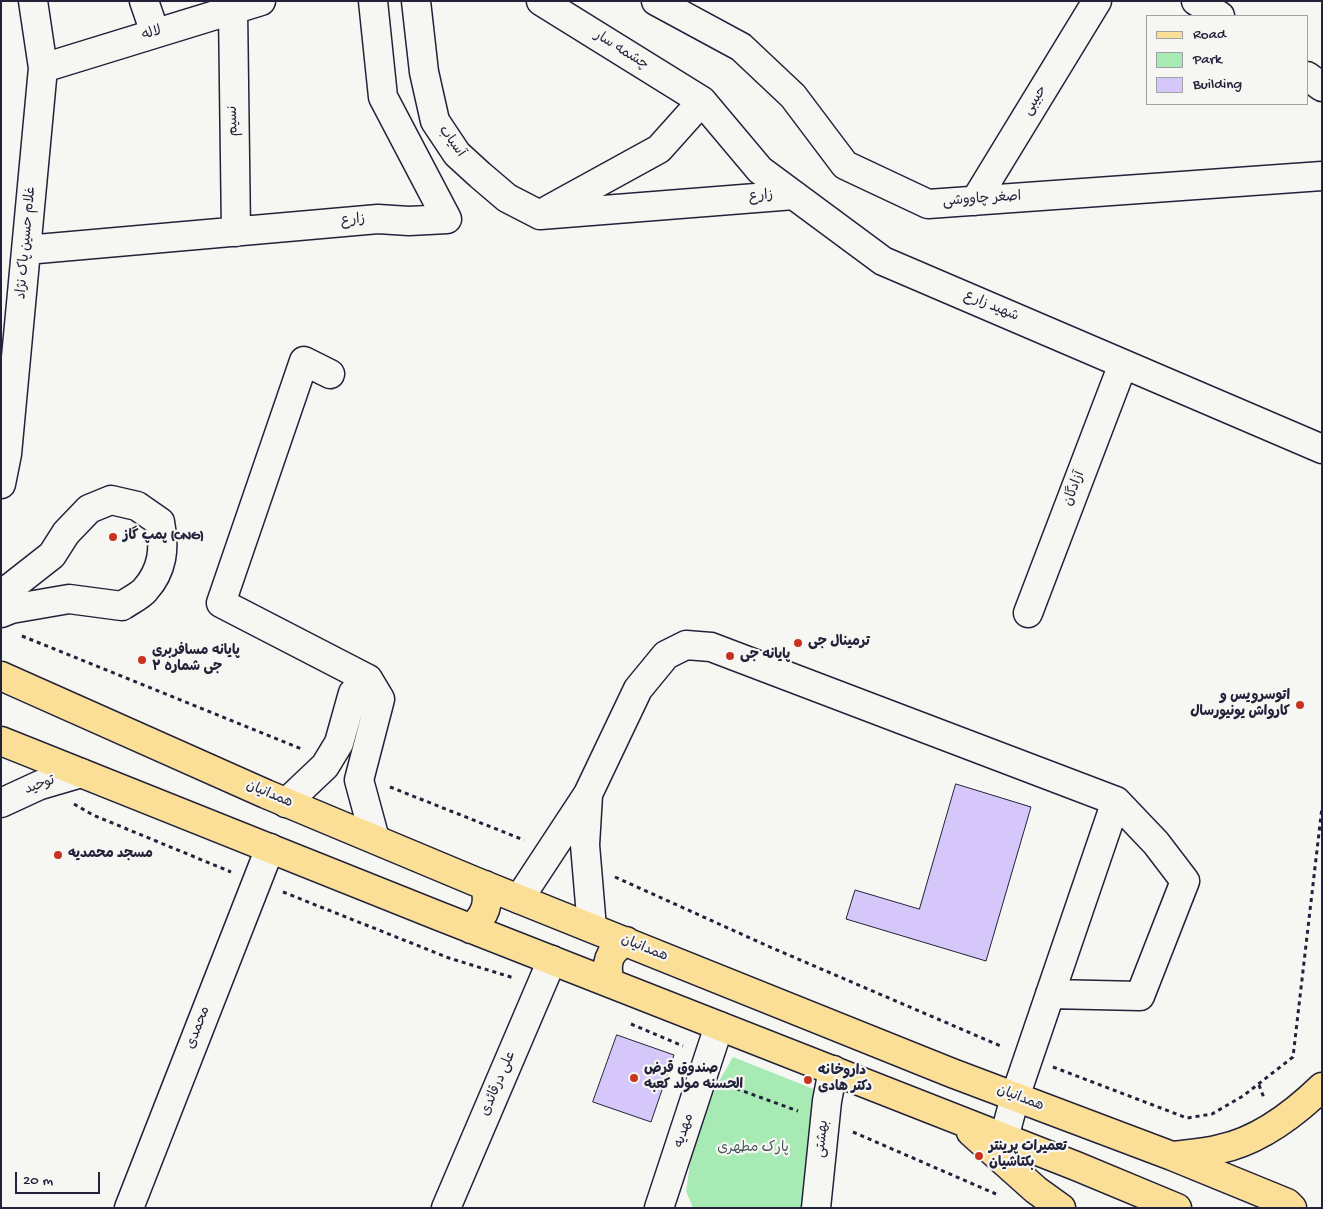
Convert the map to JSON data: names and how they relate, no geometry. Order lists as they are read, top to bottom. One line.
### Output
{"streets":{"main road":["همدانیان"],"street":["لاله","چشمه سار","حبیبی","نسیم","آسیاب","زارع","اصغر چاووشی","غلام حسین پاک نژاد","شهید زارع","آزادگان","توحید","محمدی","علی درقائدی","مهدیه","بهشتی"]},"crossings":[["لاله","نسیم"],["لاله","غلام حسین پاک نژاد"],["چشمه سار","شهید زارع"],["حبیبی","اصغر چاووشی"],["نسیم","زارع"],["آسیاب","زارع"],["زارع","غلام حسین پاک نژاد"],["زارع","شهید زارع"],["شهید زارع","آزادگان"]],"parks":["پارک مطهری"],"places":["پمپ گاز (CNG)","ترمینال جی","پایانه جی","پایانه مسافربری جی شماره ۲","اتوسرویس و کارواش یونیورسال","مسجد محمدیه","صندوق قرض الحسنه مولد کعبه","داروخانه دکتر هادی","تعمیرات پرینتر بکتاشیان"],"legend":["Road","Park","Building"],"scale_bar":"20 m"}
